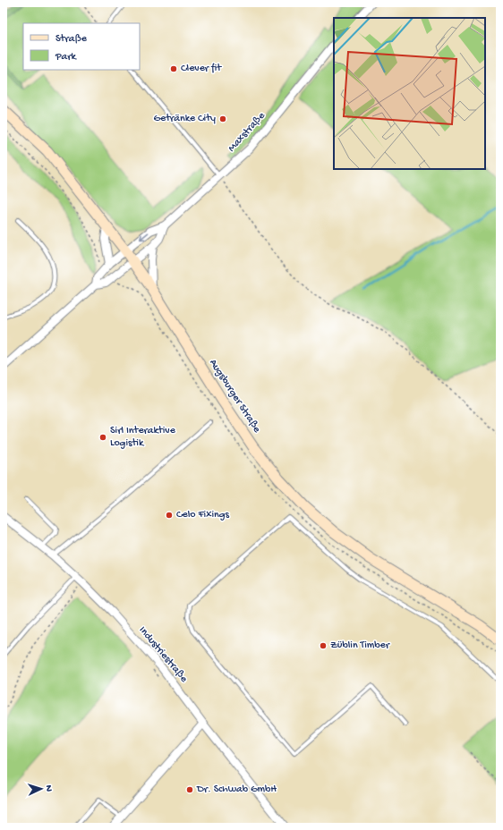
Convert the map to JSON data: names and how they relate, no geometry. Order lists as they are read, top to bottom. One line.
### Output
{"streets":{"main road":["Augsburger Straße"],"street":["Maxstraße","Industriestraße"]},"crossings":[["Maxstraße","Augsburger Straße"]],"places":["Clever fit","Getränke City","Sirl Interaktive Logistik","Celo Fixings","Züblin Timber","Dr. Schwab GmbH"],"legend":["Straße","Park"],"north":"right"}
